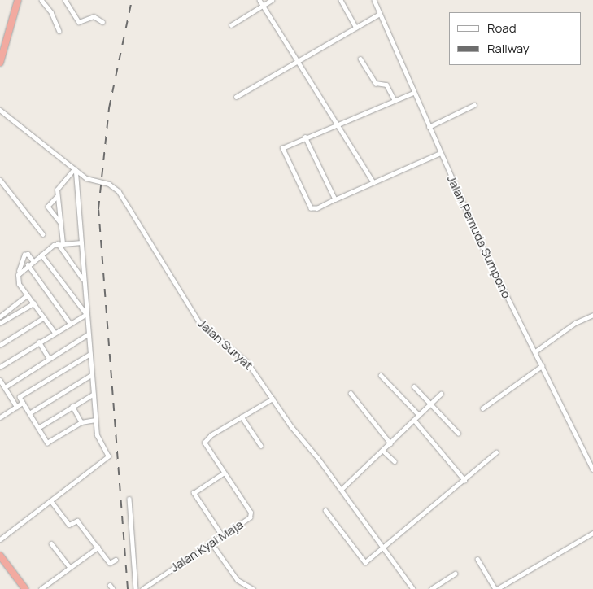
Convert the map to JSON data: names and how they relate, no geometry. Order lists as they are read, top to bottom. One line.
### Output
{"streets":{"street":["Jalan Pemuda Sumpono","Jalan Suryat","Jalan Kyai Maja"]},"crossings":[["Jalan Suryat","Jalan Kyai Maja"]],"legend":["Road","Railway"]}
